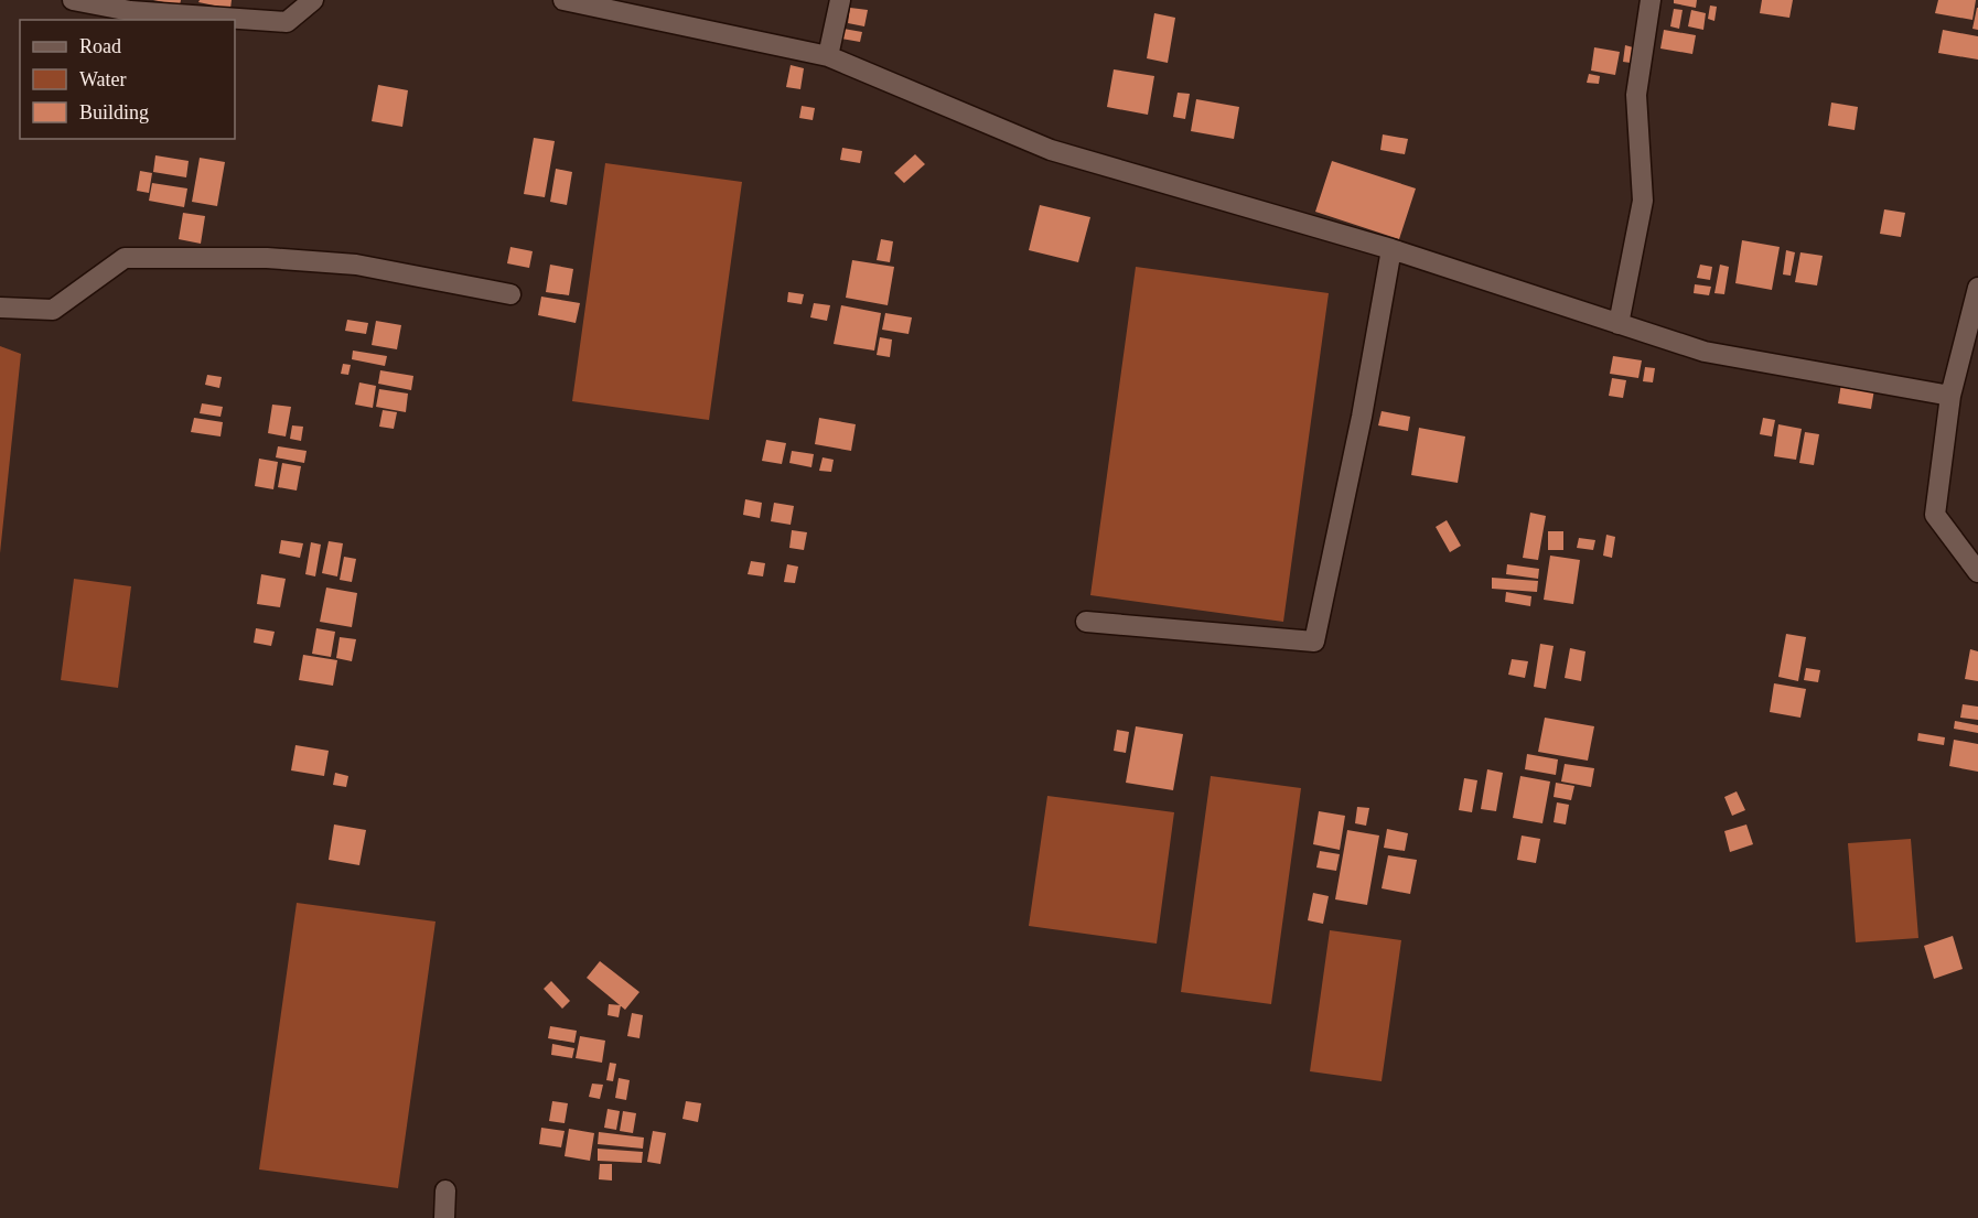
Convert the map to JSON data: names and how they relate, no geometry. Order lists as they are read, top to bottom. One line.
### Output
{"legend":["Road","Water","Building"]}
